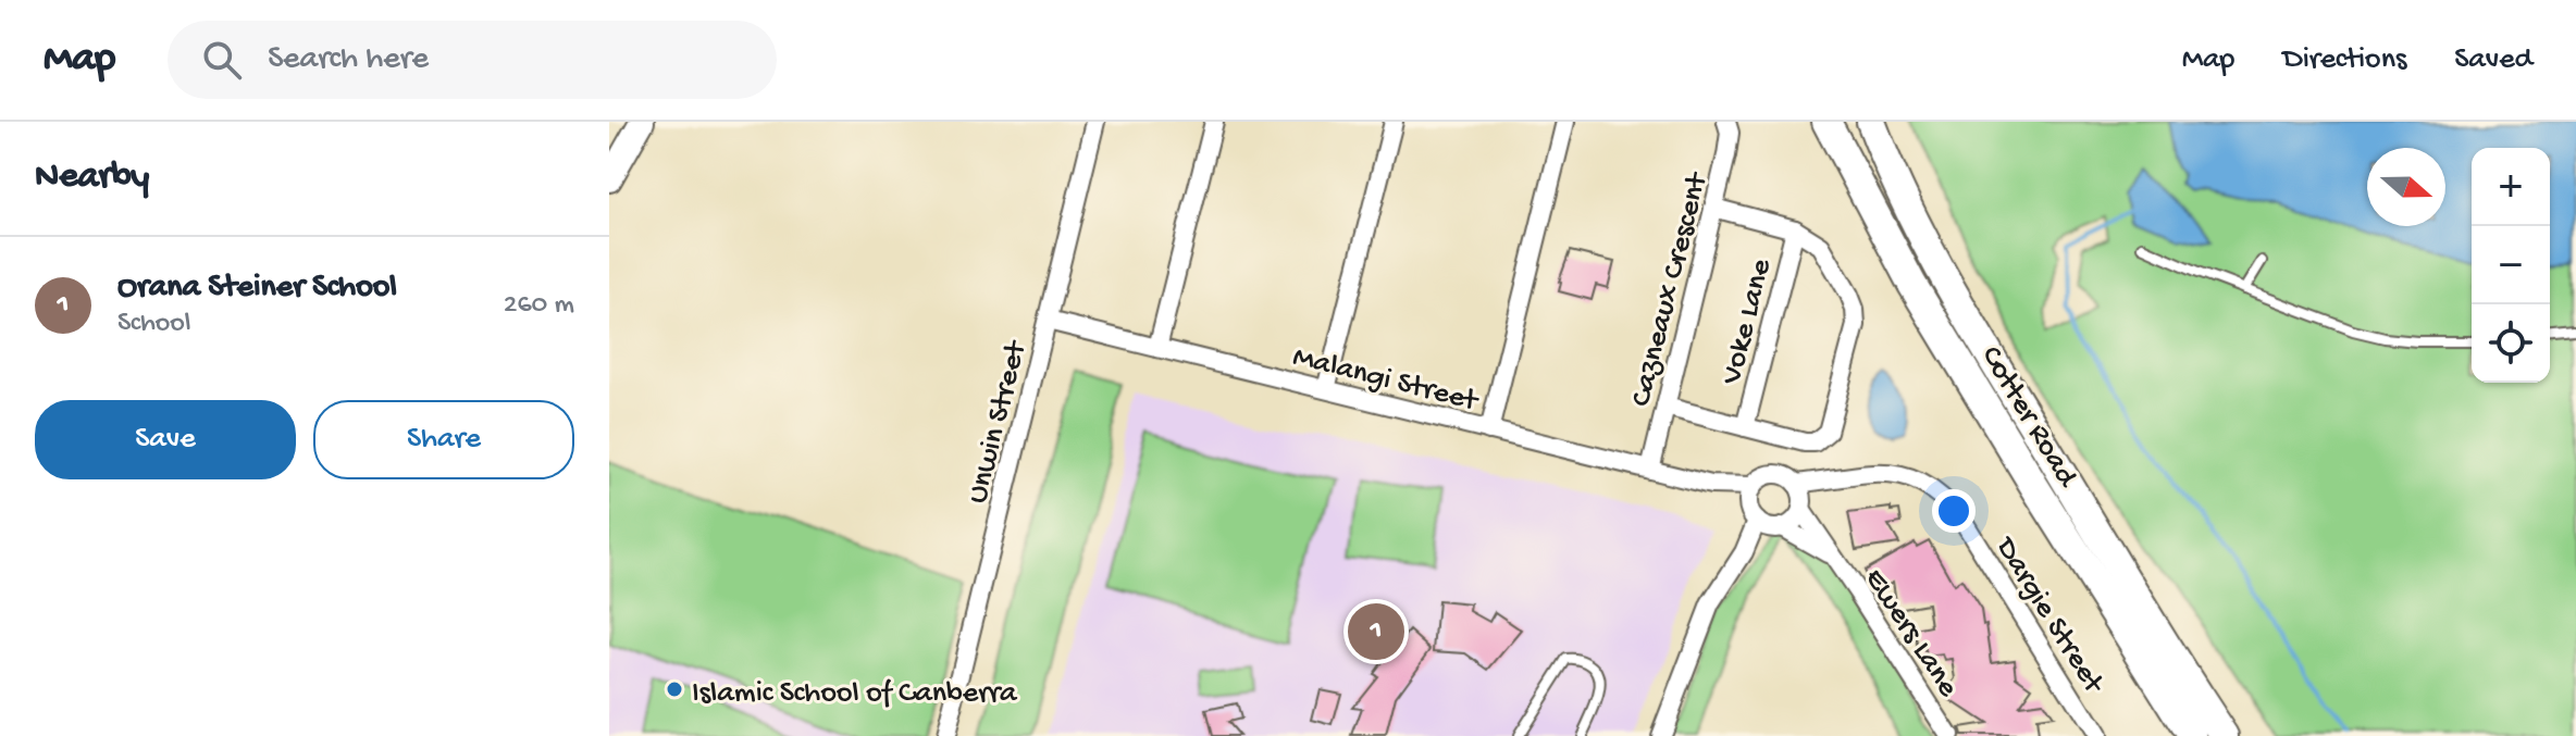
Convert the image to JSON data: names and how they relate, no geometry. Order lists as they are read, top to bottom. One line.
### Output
{"streets":{"main road":["Cotter Road"],"street":["Cazneaux Crescent","Voke Lane","Malangi Street","Unwin Street","Dargie Street","Ewers Lane"]},"crossings":[["Cazneaux Crescent","Malangi Street"],["Malangi Street","Unwin Street"],["Malangi Street","Dargie Street"],["Malangi Street","Ewers Lane"],["Dargie Street","Ewers Lane"]],"places":["Islamic School of Canberra"],"north":"right","page":{"header":"Map","search":"Search here","nav":["Map","Directions","Saved"],"heading":"Nearby","map_buttons":["+","−"],"list":[{"mark":"1","name":"Orana Steiner School","note":"School","value":"260 m"}],"buttons":["Save","Share"],"pins":"1"}}
